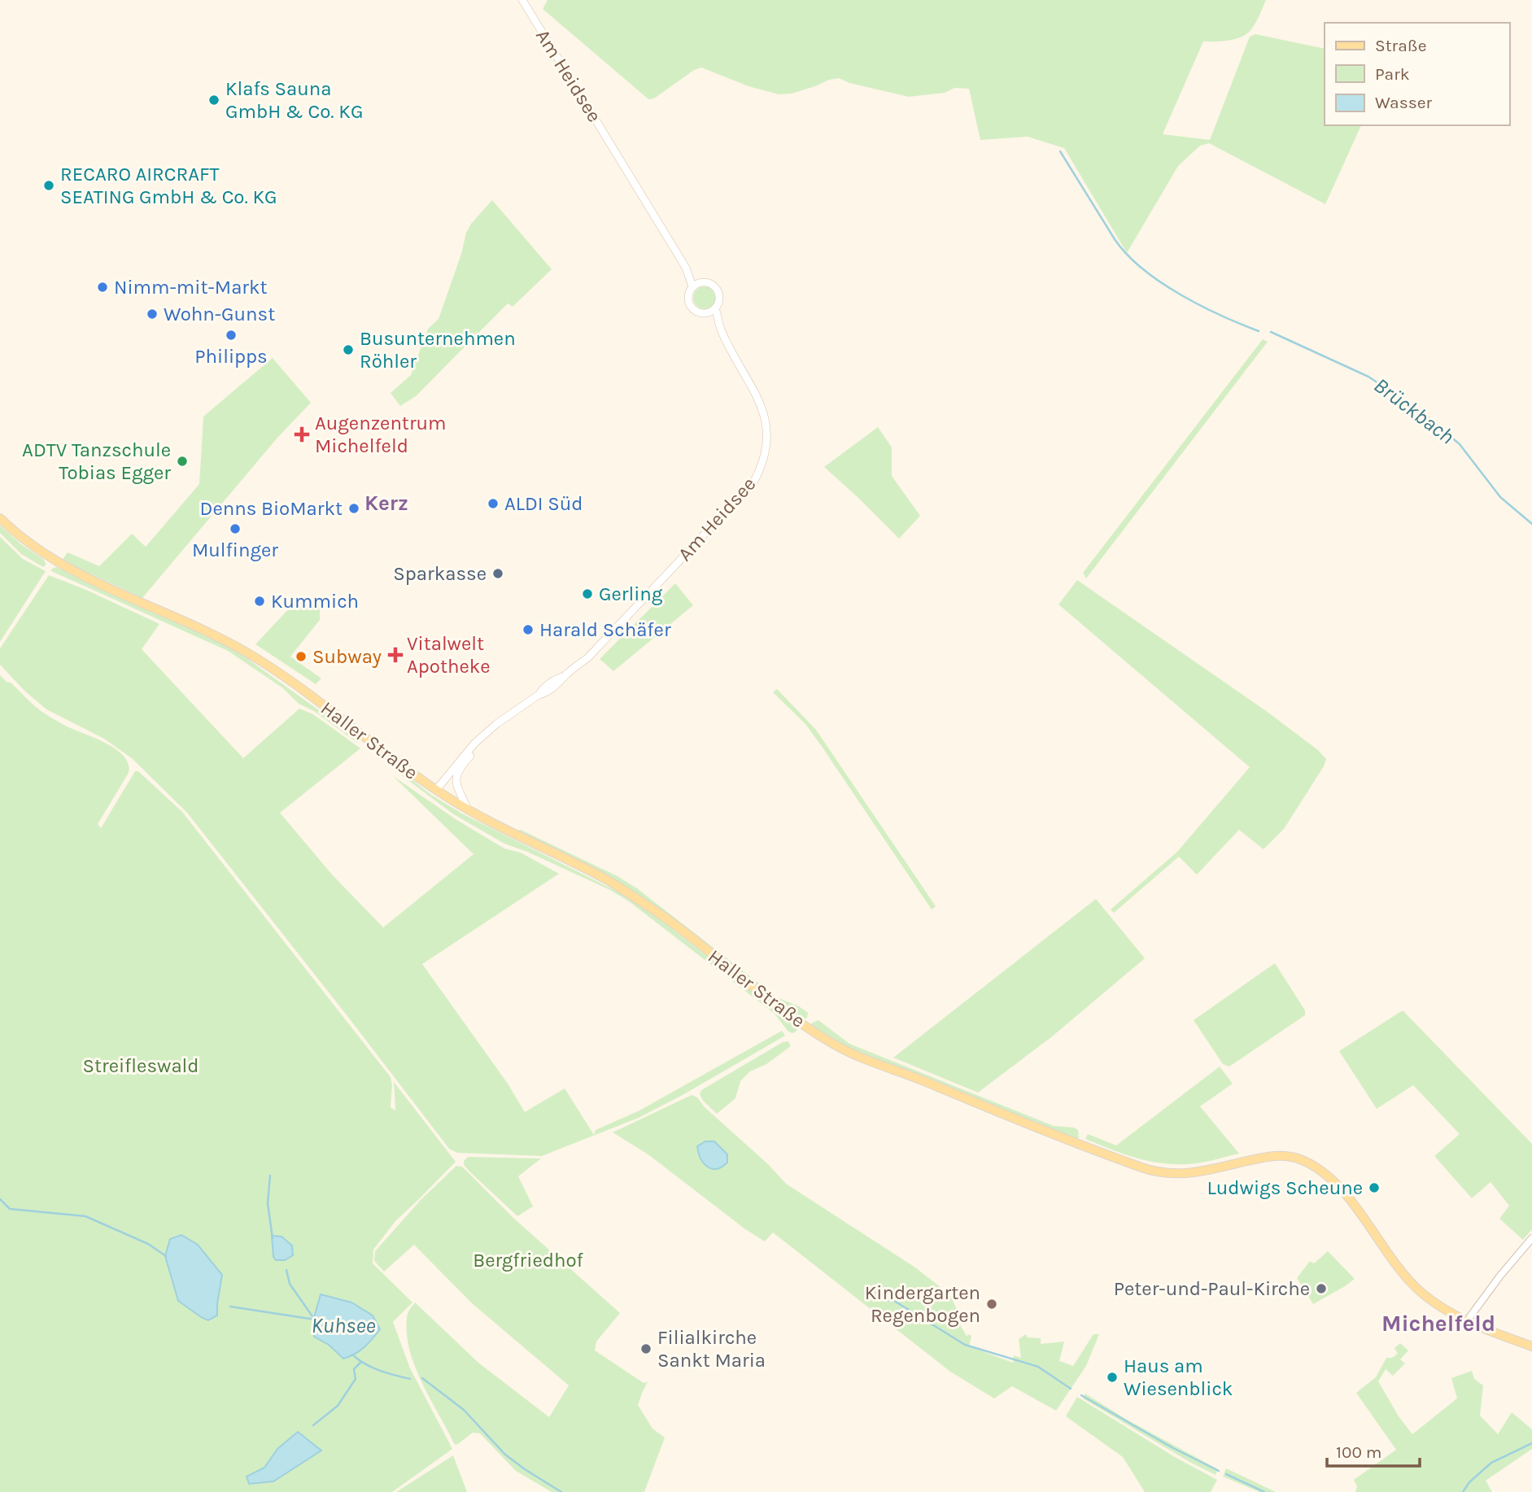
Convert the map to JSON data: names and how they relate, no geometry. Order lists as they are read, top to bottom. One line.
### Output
{"streets":{"main road":["Am Heidsee","Haller Straße"]},"districts":["Kerz","Michelfeld"],"water":["Brückbach","Kuhsee"],"parks":["Streifleswald","Bergfriedhof"],"places":{"other":["Klafs Sauna GmbH & Co. KG","RECARO AIRCRAFT SEATING GmbH & Co. KG","Nimm-mit-Markt","Wohn-Gunst","Philipps","Busunternehmen Röhler","ADTV Tanzschule Tobias Egger","ALDI Süd","Denns BioMarkt","Mulfinger","Sparkasse","Gerling","Kummich","Harald Schäfer","Subway","Ludwigs Scheune","Peter-und-Paul-Kirche","Kindergarten Regenbogen","Filialkirche Sankt Maria","Haus am Wiesenblick"],"health":["Augenzentrum Michelfeld","Vitalwelt Apotheke"]},"legend":["Straße","Park","Wasser"],"scale_bar":"100 m"}
